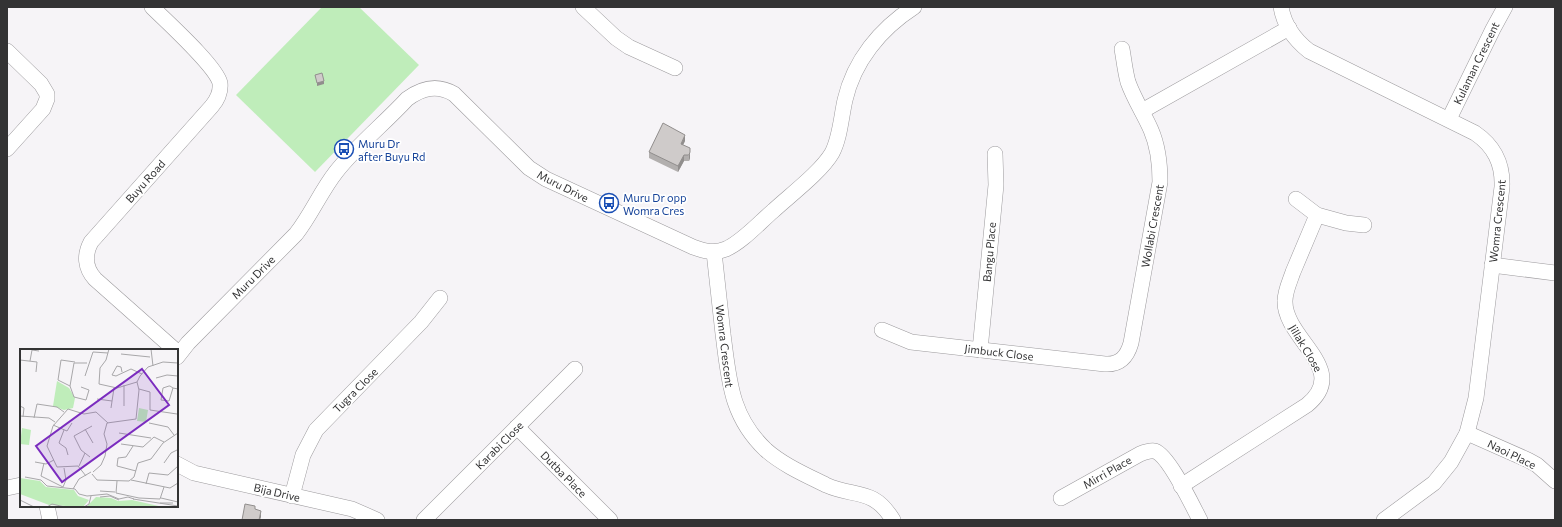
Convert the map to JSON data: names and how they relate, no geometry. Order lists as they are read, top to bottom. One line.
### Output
{"streets":{"street":["Kulaman Crescent","Buyu Road","Muru Drive","Womra Crescent","Wollabi Crescent","Bangu Place","Jillak Close","Jimbuck Close","Tugra Close","Karabi Close","Naoi Place","Mirri Place","Dutba Place","Bija Drive"]},"crossings":[["Kulaman Crescent","Womra Crescent"],["Muru Drive","Womra Crescent"],["Womra Crescent","Naoi Place"],["Wollabi Crescent","Jimbuck Close"],["Bangu Place","Jimbuck Close"],["Jillak Close","Mirri Place"],["Tugra Close","Bija Drive"],["Karabi Close","Dutba Place"]],"places":{"bus stop":["Muru Dr after Buyu Rd","Muru Dr opp Womra Cres"]}}
